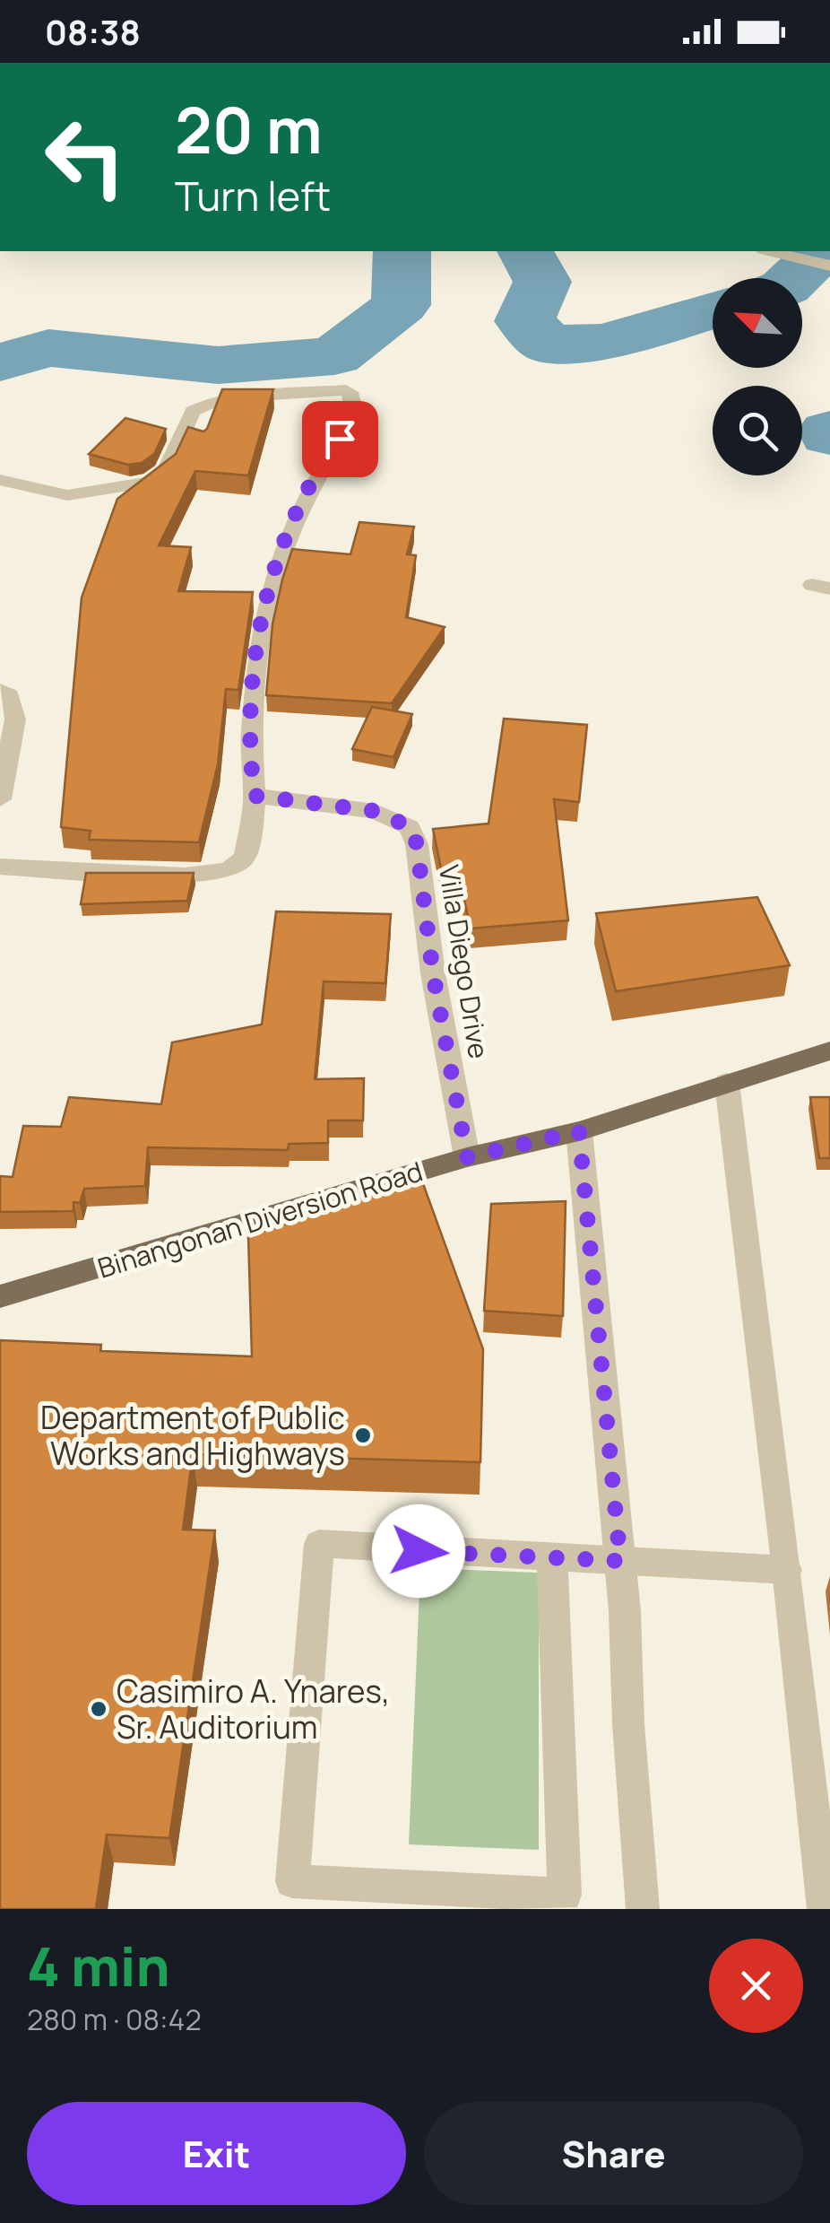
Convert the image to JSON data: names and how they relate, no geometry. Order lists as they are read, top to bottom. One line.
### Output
{"streets":{"main road":["Binangonan Diversion Road"],"street":["Villa Diego Drive"]},"crossings":[["Villa Diego Drive","Binangonan Diversion Road"]],"places":["Department of Public Works and Highways","Casimiro A. Ynares, Sr. Auditorium"],"north":"top left","page":{"status":"08:38","turn":["20 m","Turn left"],"heading":["4 min","280 m · 08:42"],"buttons":["Exit","Share"]}}
